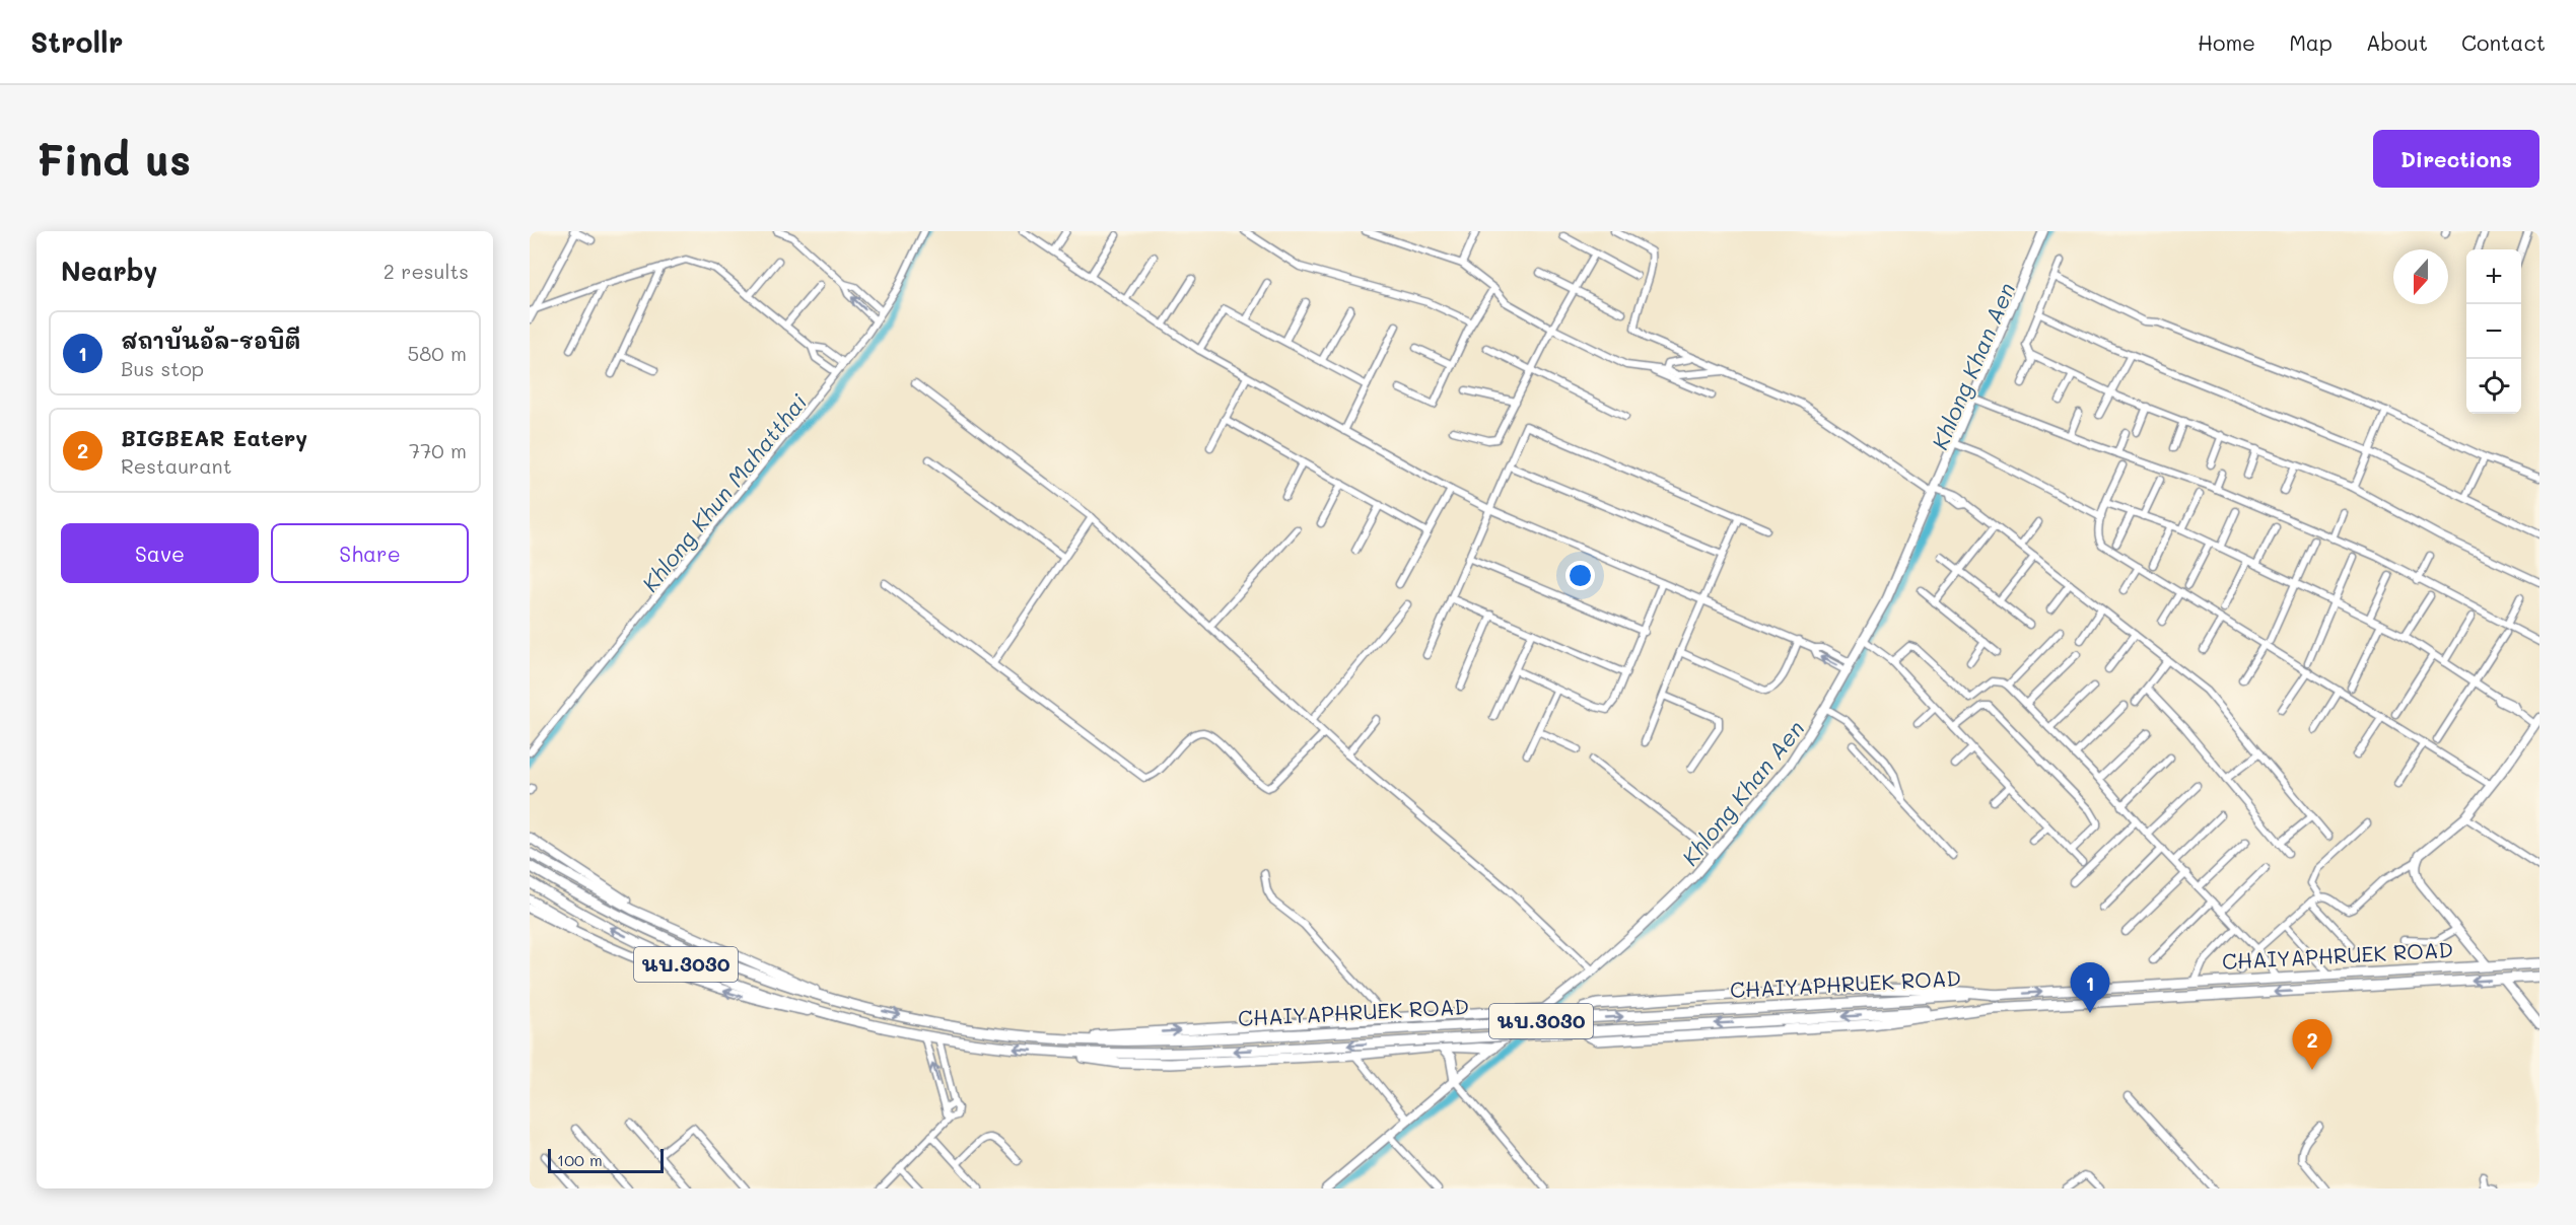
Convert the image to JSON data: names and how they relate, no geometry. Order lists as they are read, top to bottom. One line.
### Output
{"streets":{"main road":["CHAIYAPHRUEK ROAD","นบ.3030"]},"water":["Khlong Khan Aen","Khlong Khun Mahatthai"],"scale_bar":"100 m","north":"bottom","page":{"header":"Strollr","nav":["Home","Map","About","Contact"],"buttons":["Directions",["Save","Share"]],"title":"Find us","heading":["Nearby","2 results"],"map_buttons":["+","−"],"list":[{"mark":"1","name":"สถาบันอัล-รอบิตี","note":"Bus stop","value":"580 m"},{"mark":"2","name":"BIGBEAR Eatery","note":"Restaurant","value":"770 m"}],"pins":["1","2"],"scale":"100 m"}}
